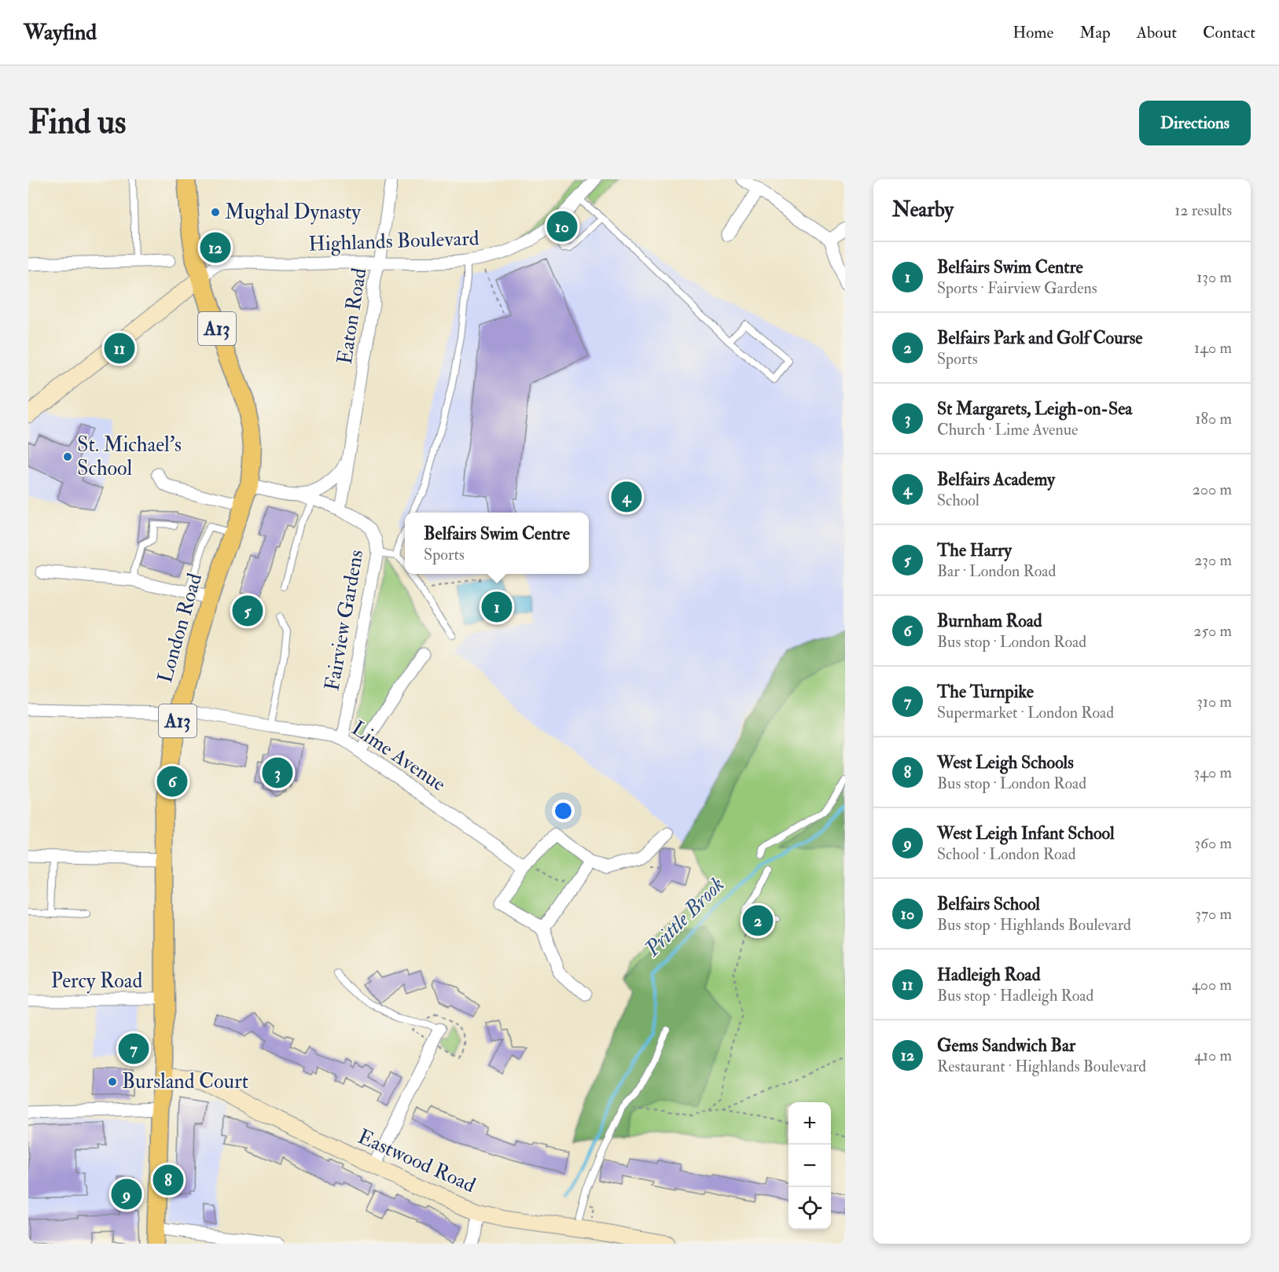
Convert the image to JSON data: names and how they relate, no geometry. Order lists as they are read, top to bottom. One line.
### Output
{"streets":{"main road":["A13","London Road"],"street":["Highlands Boulevard","Eaton Road","Fairview Gardens","Lime Avenue","Percy Road","Eastwood Road"]},"crossings":[["Highlands Boulevard","Eaton Road"],["Highlands Boulevard","London Road"],["Eaton Road","Fairview Gardens"],["Eaton Road","London Road"],["Fairview Gardens","Lime Avenue"],["London Road","Lime Avenue"],["London Road","Percy Road"],["London Road","Eastwood Road"]],"water":["Prittle Brook"],"places":["Mughal Dynasty","St. Michael's School","Bursland Court"],"page":{"header":"Wayfind","nav":["Home","Map","About","Contact"],"buttons":"Directions","title":"Find us","heading":["Nearby","12 results"],"pins":["10","12","11","4","1","5","3","6","2","7","8","9"],"list":[{"mark":"1","name":"Belfairs Swim Centre","note":"Sports · Fairview Gardens","value":"130 m"},{"mark":"2","name":"Belfairs Park and Golf Course","note":"Sports","value":"140 m"},{"mark":"3","name":"St Margarets, Leigh-on-Sea","note":"Church · Lime Avenue","value":"180 m"},{"mark":"4","name":"Belfairs Academy","note":"School","value":"200 m"},{"mark":"5","name":"The Harry","note":"Bar · London Road","value":"230 m"},{"mark":"6","name":"Burnham Road","note":"Bus stop · London Road","value":"250 m"},{"mark":"7","name":"The Turnpike","note":"Supermarket · London Road","value":"310 m"},{"mark":"8","name":"West Leigh Schools","note":"Bus stop · London Road","value":"340 m"},{"mark":"9","name":"West Leigh Infant School","note":"School · London Road","value":"360 m"},{"mark":"10","name":"Belfairs School","note":"Bus stop · Highlands Boulevard","value":"370 m"},{"mark":"11","name":"Hadleigh Road","note":"Bus stop · Hadleigh Road","value":"400 m"},{"mark":"12","name":"Gems Sandwich Bar","note":"Restaurant · Highlands Boulevard","value":"410 m"}],"popup":["Belfairs Swim Centre","Sports"],"map_buttons":["+","−"]}}
